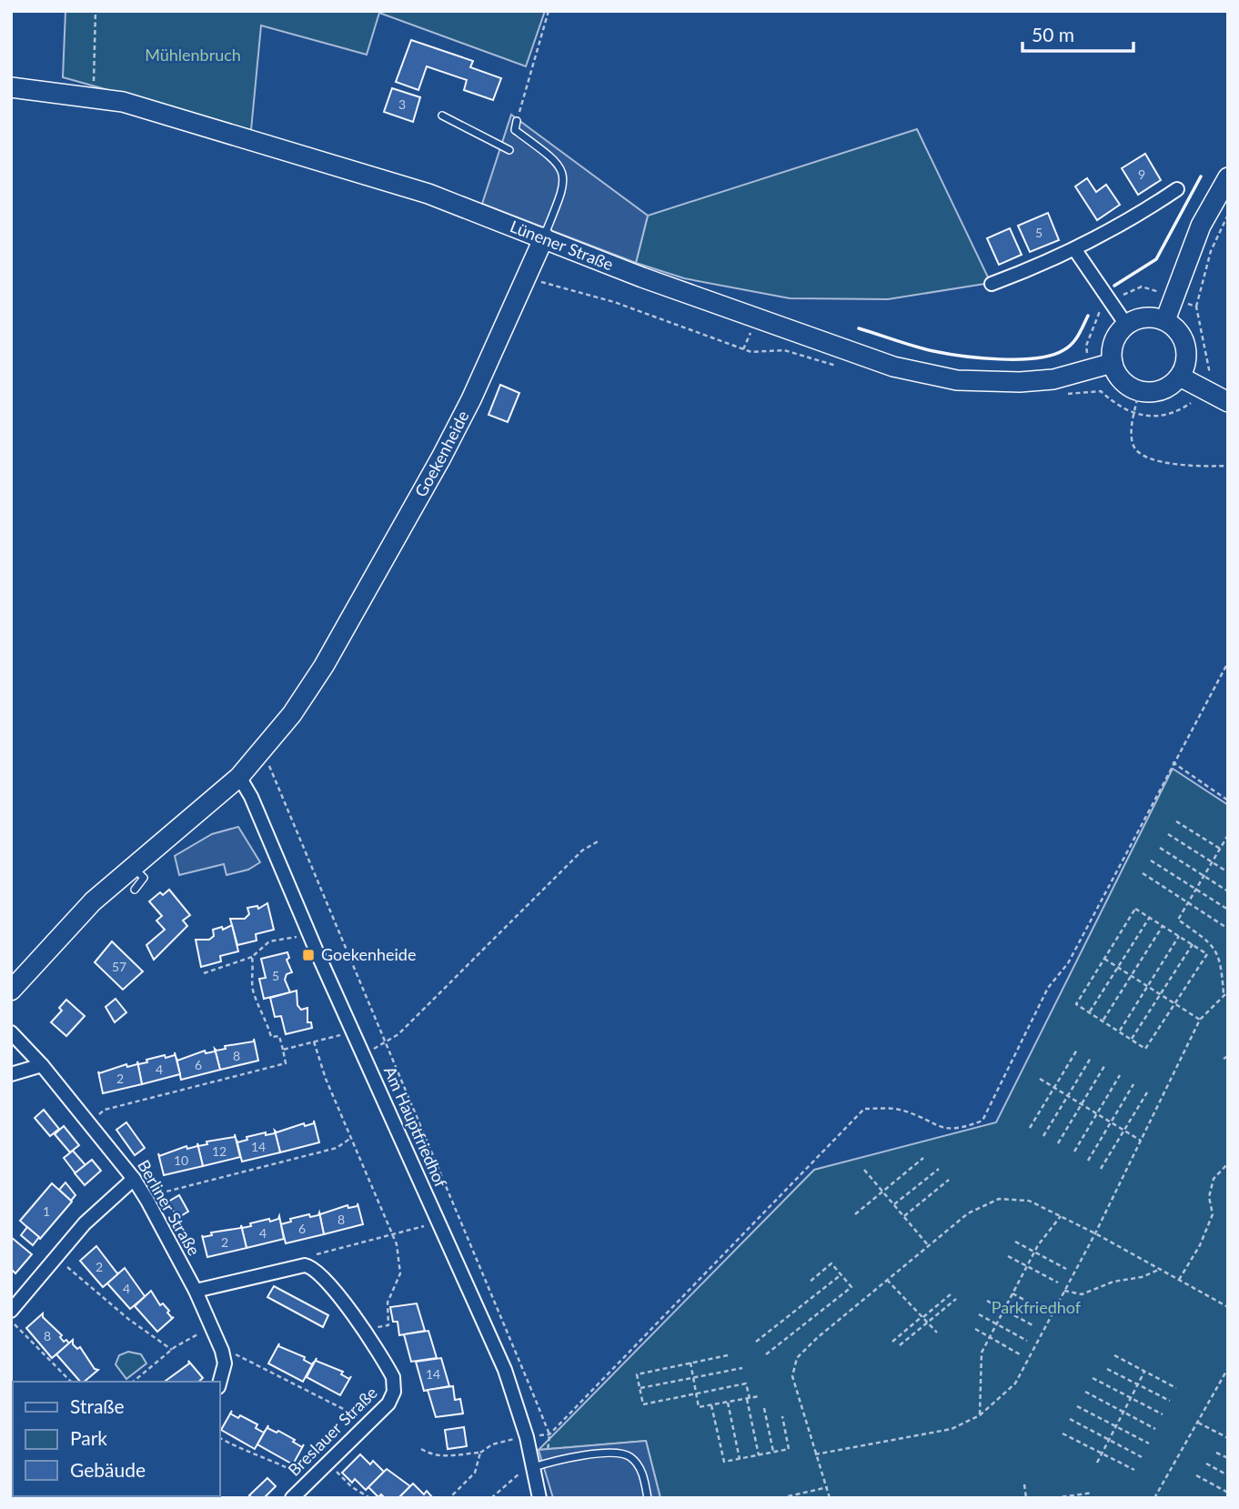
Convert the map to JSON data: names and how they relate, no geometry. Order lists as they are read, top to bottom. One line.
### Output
{"streets":{"main road":["Lünener Straße","Goekenheide"],"street":["Am Hauptfriedhof","Berliner Straße","Breslauer Straße"]},"crossings":[["Lünener Straße","Goekenheide"],["Goekenheide","Am Hauptfriedhof"]],"parks":["Mühlenbruch","Parkfriedhof"],"places":{"transit":["Goekenheide"]},"house_numbers":["3","9","5","57","5","8","6","4","2","14","12","10","1","8","6","4","2","2","4","8","14"],"legend":["Straße","Park","Gebäude"],"scale_bar":"50 m"}
